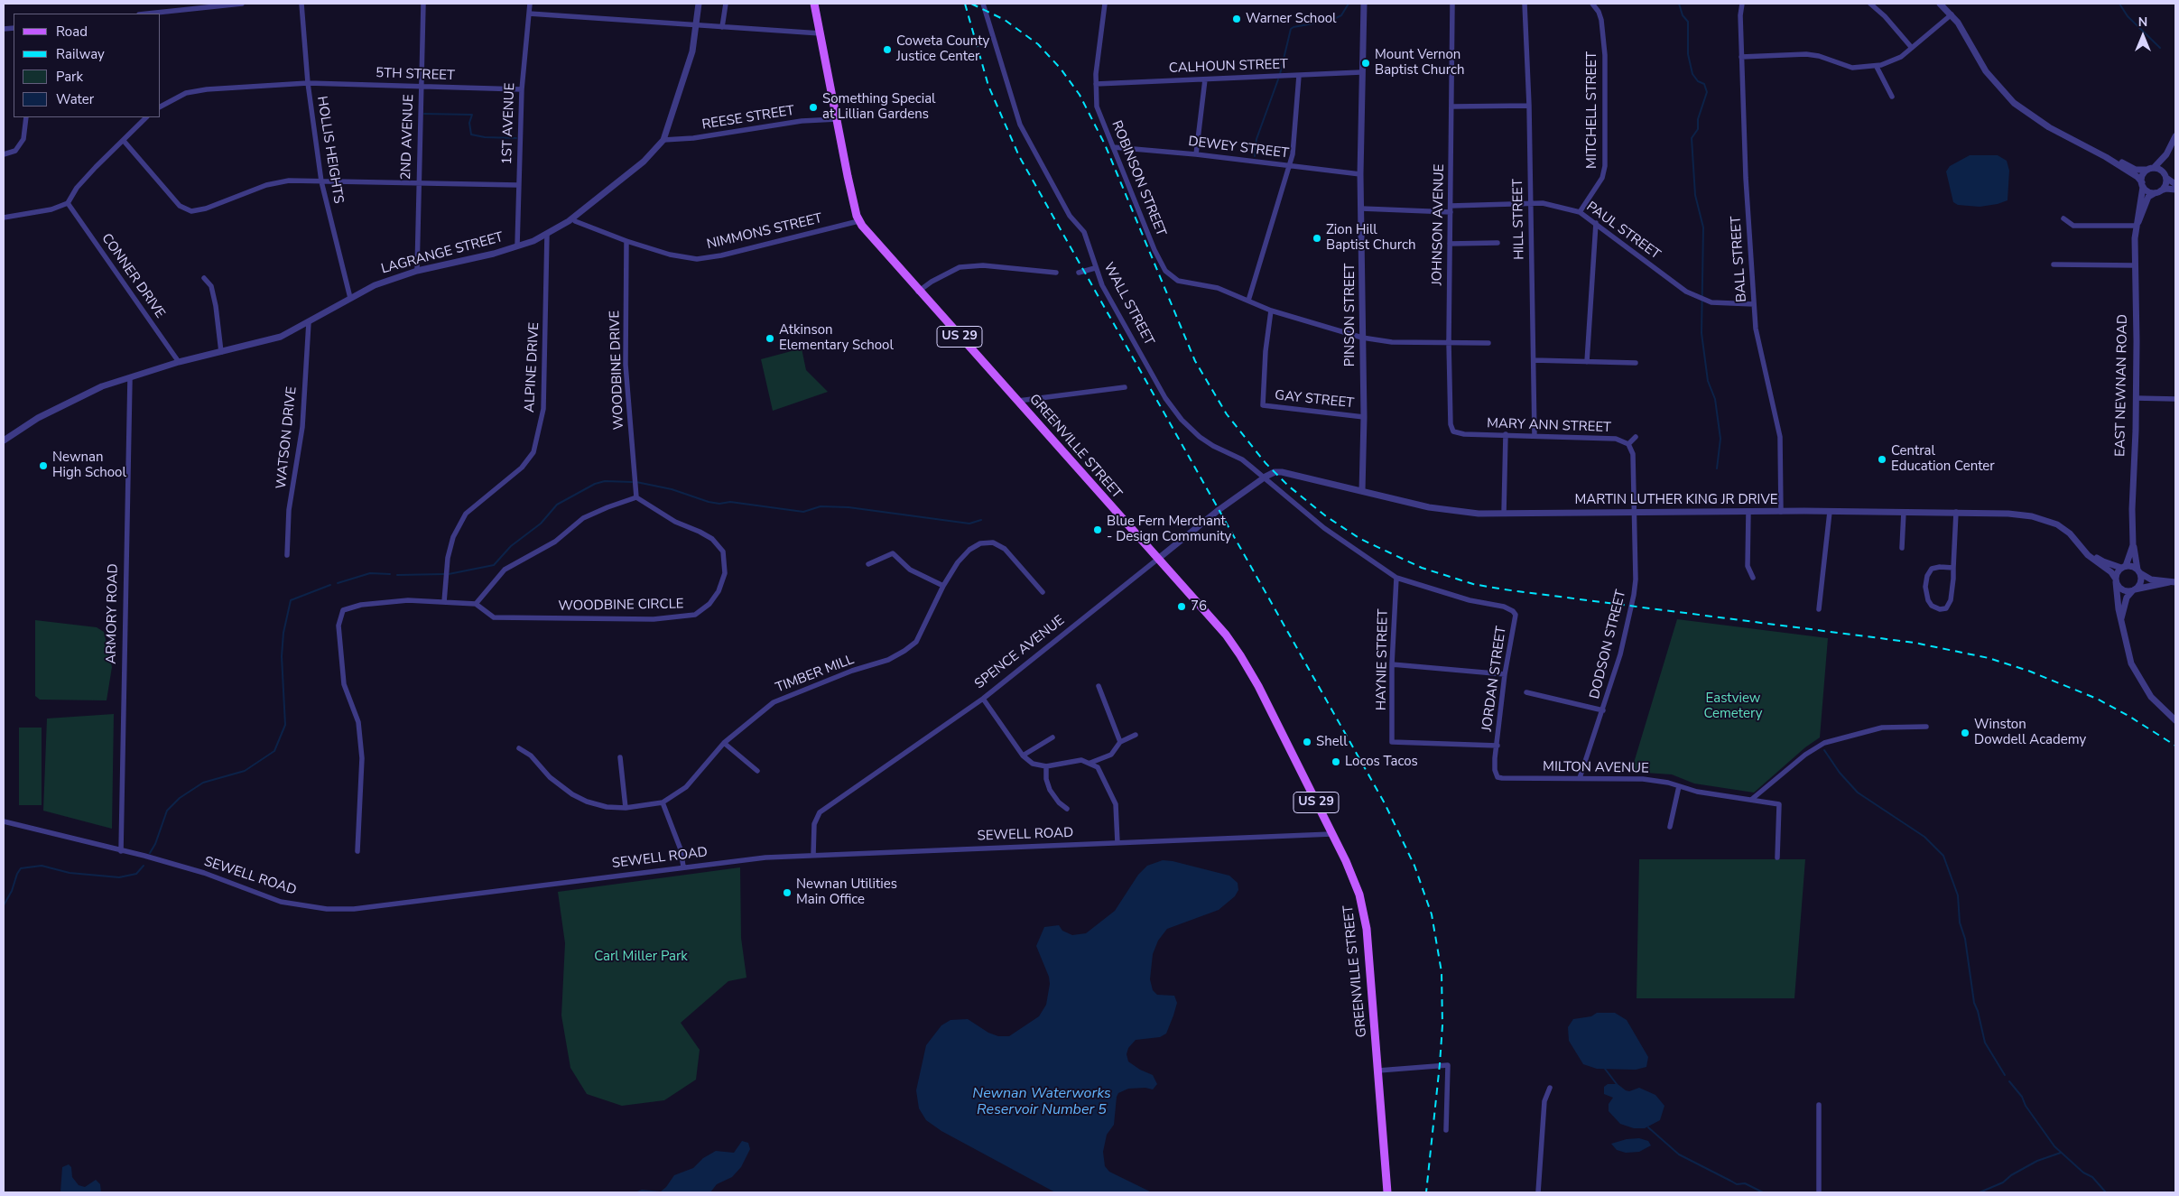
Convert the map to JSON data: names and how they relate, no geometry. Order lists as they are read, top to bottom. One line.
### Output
{"streets":{"main road":["US 29","GREENVILLE STREET"],"street":["CALHOUN STREET","5TH STREET","MITCHELL STREET","REESE STREET","1ST AVENUE","2ND AVENUE","DEWEY STREET","HOLLIS HEIGHTS","ROBINSON STREET","HILL STREET","JOHNSON AVENUE","PAUL STREET","NIMMONS STREET","LAGRANGE STREET","BALL STREET","CONNER DRIVE","WALL STREET","PINSON STREET","ALPINE DRIVE","WOODBINE DRIVE","EAST NEWNAN ROAD","GAY STREET","MARY ANN STREET","WATSON DRIVE","MARTIN LUTHER KING JR DRIVE","WOODBINE CIRCLE","ARMORY ROAD","DODSON STREET","SPENCE AVENUE","HAYNIE STREET","TIMBER MILL","JORDAN STREET","MILTON AVENUE","SEWELL ROAD"]},"crossings":[["CALHOUN STREET","ROBINSON STREET"],["CALHOUN STREET","PINSON STREET"],["5TH STREET","1ST AVENUE"],["5TH STREET","2ND AVENUE"],["5TH STREET","HOLLIS HEIGHTS"],["MITCHELL STREET","PAUL STREET"],["REESE STREET","LAGRANGE STREET"],["REESE STREET","GREENVILLE STREET"],["1ST AVENUE","LAGRANGE STREET"],["2ND AVENUE","LAGRANGE STREET"],["DEWEY STREET","ROBINSON STREET"],["DEWEY STREET","PINSON STREET"],["HOLLIS HEIGHTS","LAGRANGE STREET"],["ROBINSON STREET","JOHNSON AVENUE"],["ROBINSON STREET","PINSON STREET"],["ROBINSON STREET","GAY STREET"],["HILL STREET","PAUL STREET"],["HILL STREET","MARY ANN STREET"],["JOHNSON AVENUE","PAUL STREET"],["JOHNSON AVENUE","MARY ANN STREET"],["PAUL STREET","BALL STREET"],["PAUL STREET","PINSON STREET"],["NIMMONS STREET","LAGRANGE STREET"],["NIMMONS STREET","WOODBINE DRIVE"],["NIMMONS STREET","GREENVILLE STREET"],["LAGRANGE STREET","CONNER DRIVE"],["LAGRANGE STREET","ALPINE DRIVE"],["LAGRANGE STREET","WATSON DRIVE"],["LAGRANGE STREET","ARMORY ROAD"],["BALL STREET","MARTIN LUTHER KING JR DRIVE"],["WALL STREET","MARTIN LUTHER KING JR DRIVE"],["WALL STREET","SPENCE AVENUE"],["WALL STREET","HAYNIE STREET"],["WALL STREET","JORDAN STREET"],["PINSON STREET","GAY STREET"],["PINSON STREET","MARTIN LUTHER KING JR DRIVE"],["WOODBINE DRIVE","WOODBINE CIRCLE"],["EAST NEWNAN ROAD","MARTIN LUTHER KING JR DRIVE"],["MARY ANN STREET","MARTIN LUTHER KING JR DRIVE"],["MARY ANN STREET","DODSON STREET"],["GREENVILLE STREET","SPENCE AVENUE"],["GREENVILLE STREET","SEWELL ROAD"],["MARTIN LUTHER KING JR DRIVE","DODSON STREET"],["MARTIN LUTHER KING JR DRIVE","SPENCE AVENUE"],["ARMORY ROAD","SEWELL ROAD"],["DODSON STREET","MILTON AVENUE"],["SPENCE AVENUE","SEWELL ROAD"],["HAYNIE STREET","JORDAN STREET"],["HAYNIE STREET","MILTON AVENUE"],["JORDAN STREET","MILTON AVENUE"]],"water":["Newnan Waterworks Reservoir Number 5"],"parks":["Eastview Cemetery","Carl Miller Park"],"places":["Warner School","Coweta County Justice Center","Mount Vernon Baptist Church","Something Special at Lillian Gardens","Zion Hill Baptist Church","Atkinson Elementary School","Central Education Center","Newnan High School","Blue Fern Merchant - Design Community","76","Winston Dowdell Academy","Shell","Locos Tacos","Newnan Utilities Main Office"],"legend":["Road","Railway","Park","Water"],"north":"top"}
